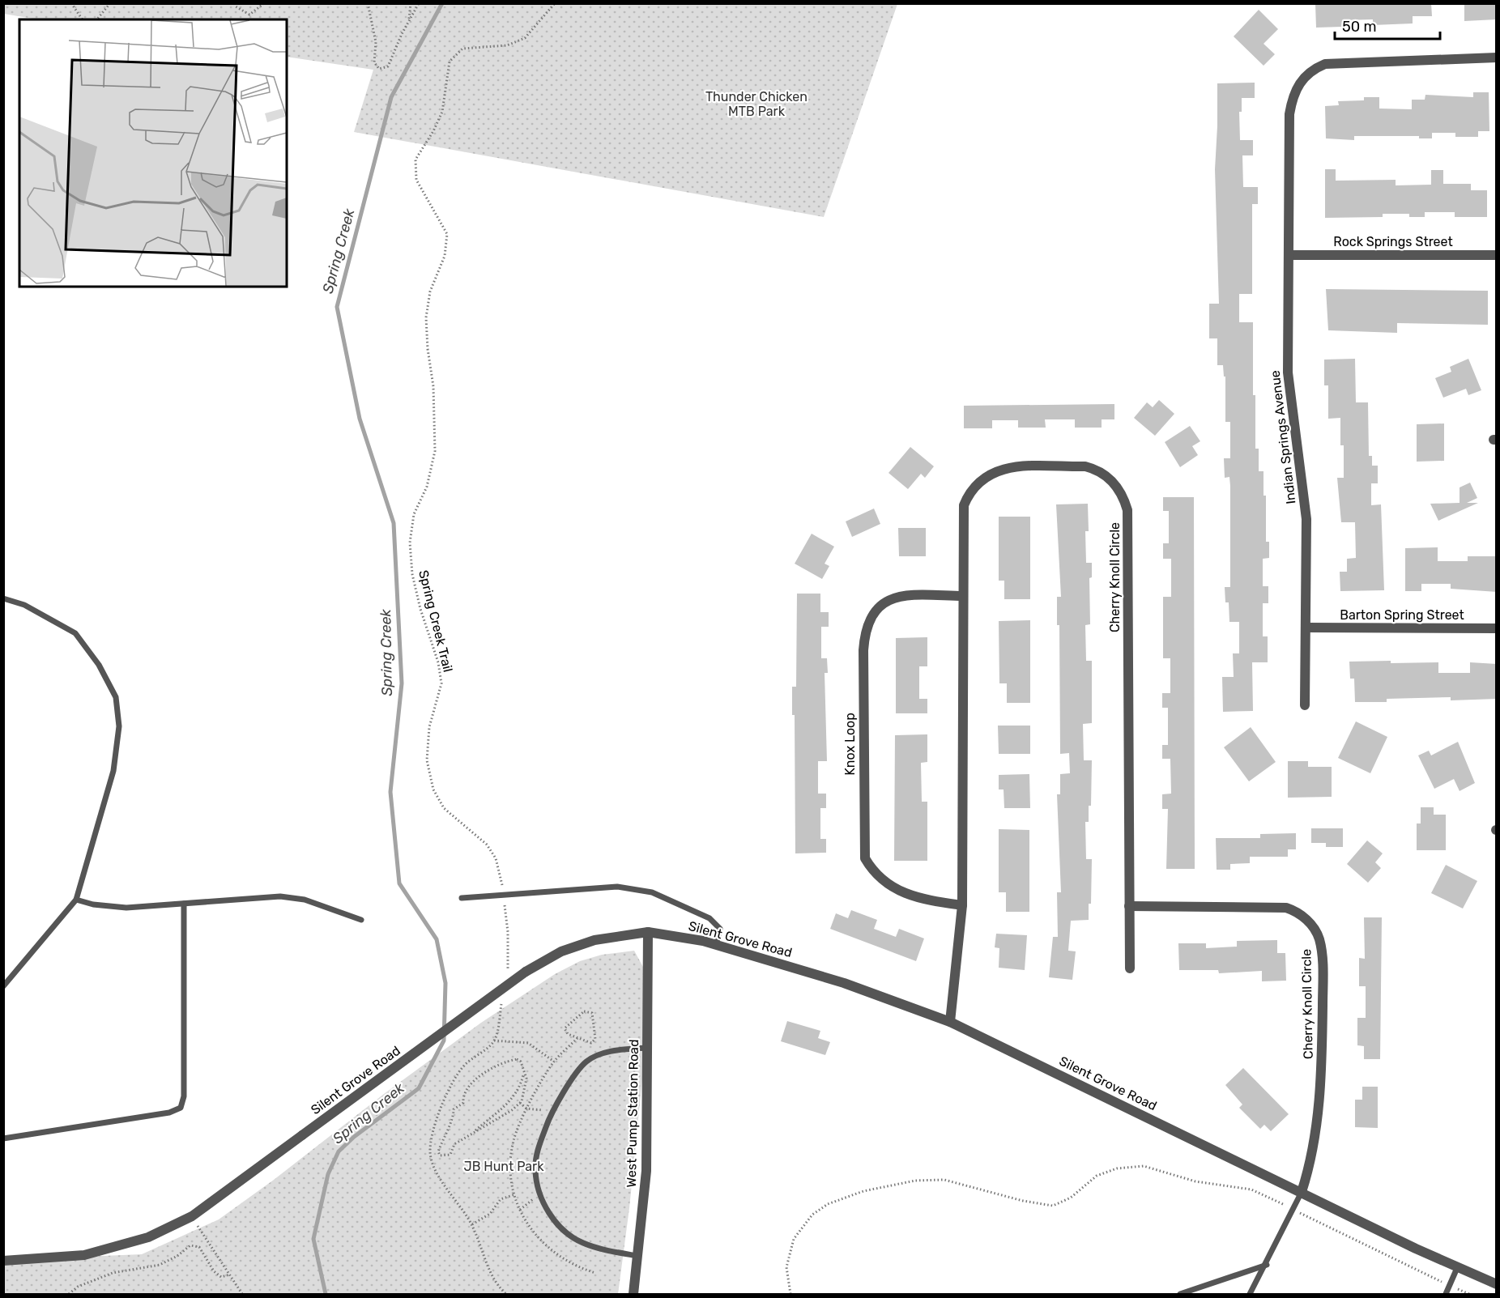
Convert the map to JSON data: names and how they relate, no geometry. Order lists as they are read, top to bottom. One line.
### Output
{"streets":{"street":["Rock Springs Street","Indian Springs Avenue","Cherry Knoll Circle","Barton Spring Street","Knox Loop","Silent Grove Road","West Pump Station Road"],"path":["Spring Creek Trail"]},"crossings":[["Rock Springs Street","Indian Springs Avenue"],["Indian Springs Avenue","Barton Spring Street"],["Cherry Knoll Circle","Knox Loop"],["Cherry Knoll Circle","Silent Grove Road"],["Silent Grove Road","West Pump Station Road"]],"water":["Spring Creek"],"parks":["Thunder Chicken MTB Park","JB Hunt Park"],"scale_bar":"50 m"}
